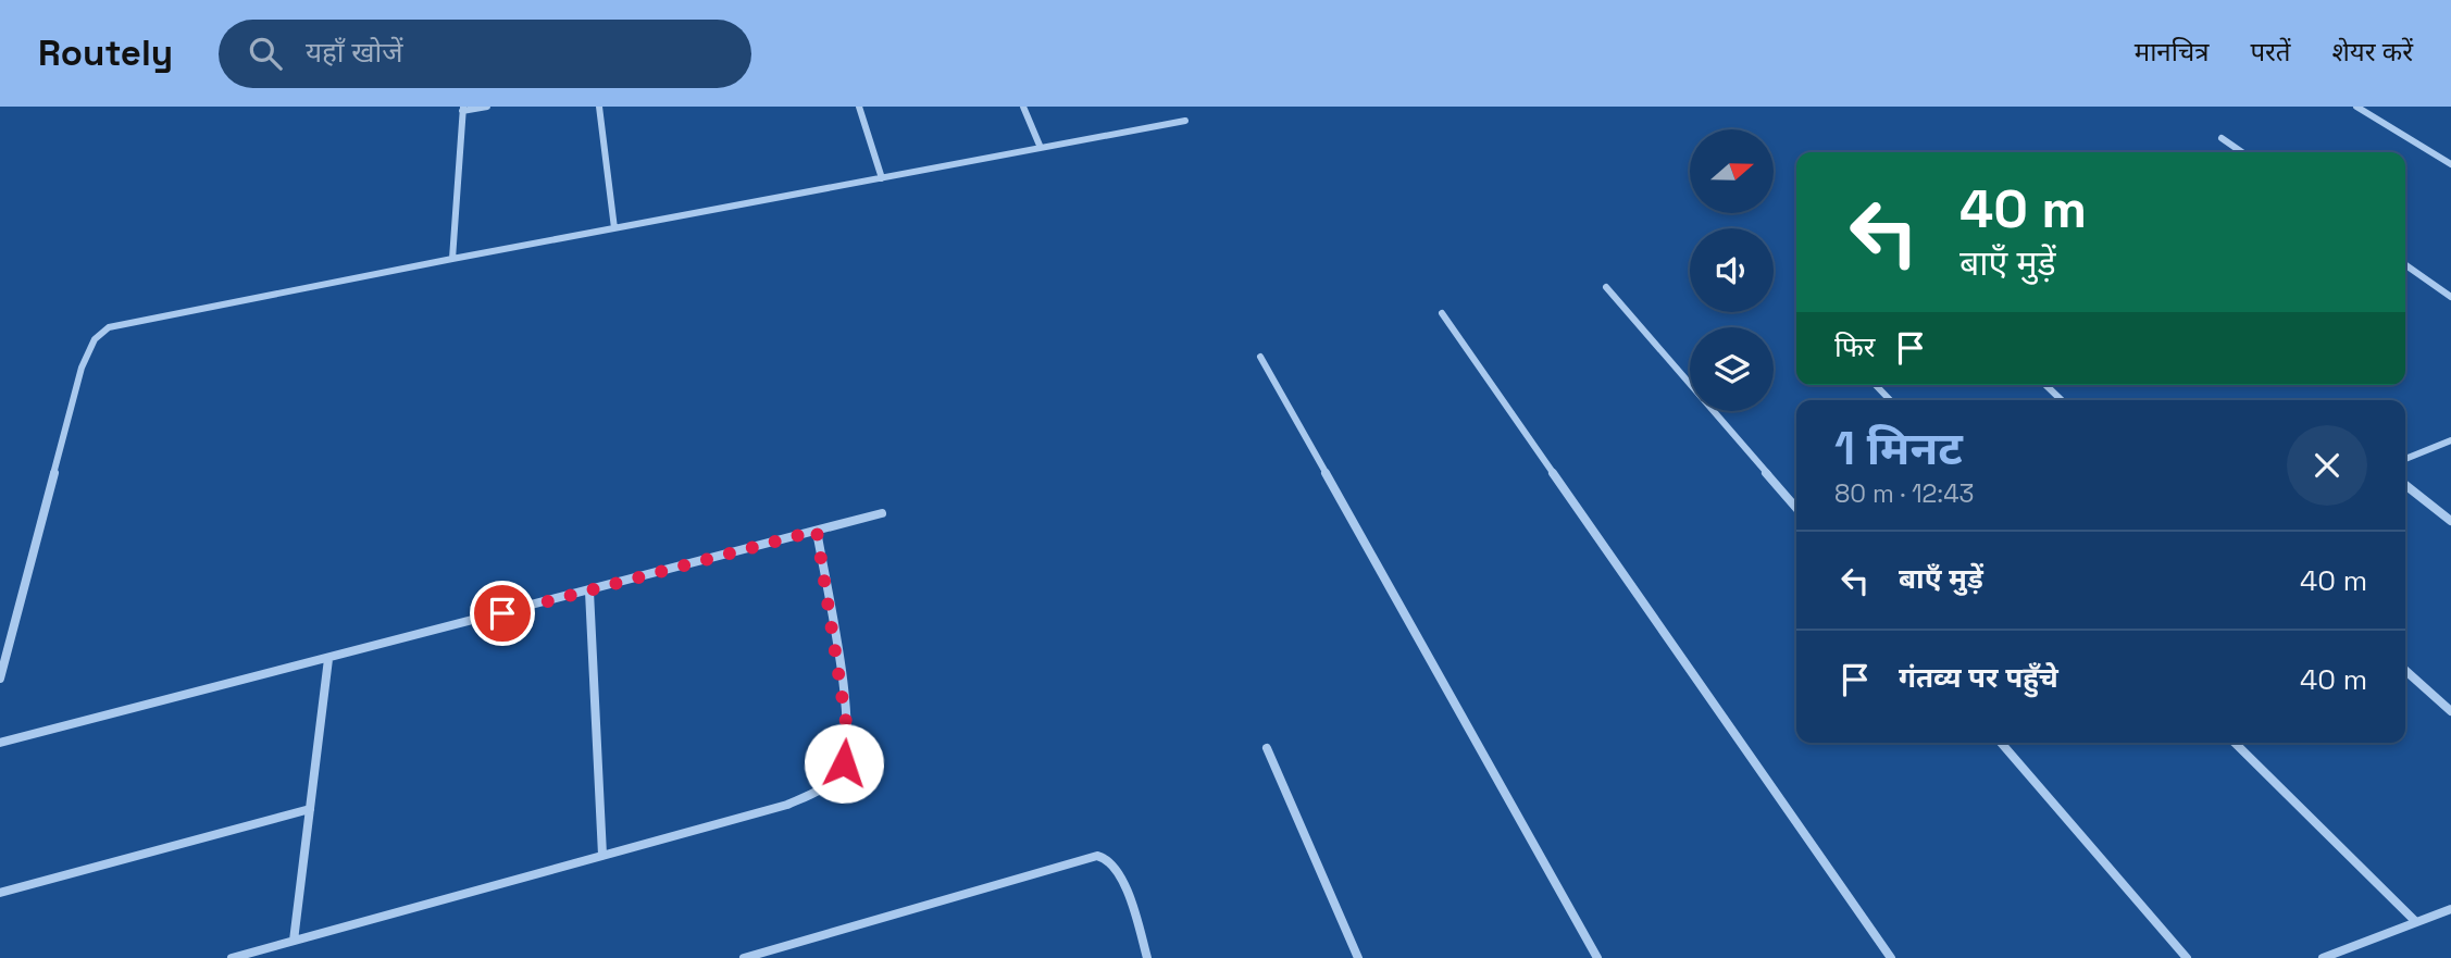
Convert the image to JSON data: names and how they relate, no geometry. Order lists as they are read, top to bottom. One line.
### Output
{"north":"right","page":{"header":"Routely","search":"यहाँ खोजें","nav":["मानचित्र","परतें","शेयर करें"],"turn":["40 m","बाएँ मुड़ें"],"then":"फिर","heading":["1 मिनट","80 m · 12:43"],"list":[{"name":"बाएँ मुड़ें","value":"40 m"},{"name":"गंतव्य पर पहुँचे","value":"40 m"}]}}
